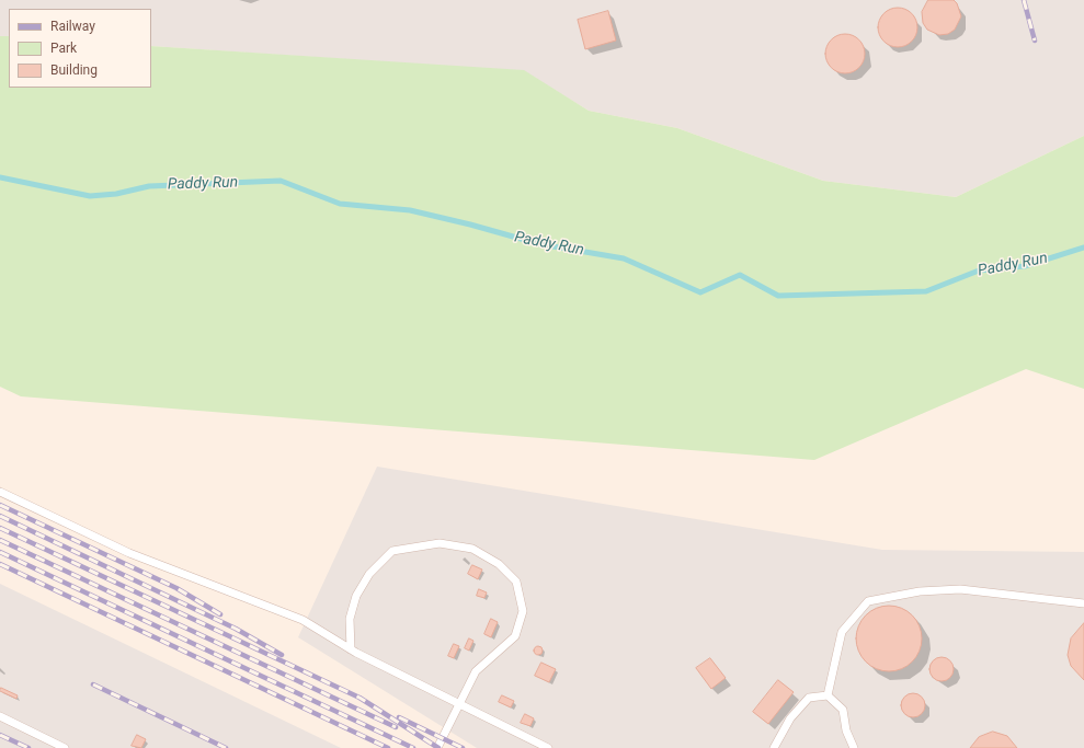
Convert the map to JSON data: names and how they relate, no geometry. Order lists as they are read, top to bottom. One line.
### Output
{"water":["Paddy Run"],"legend":["Railway","Park","Building"]}
